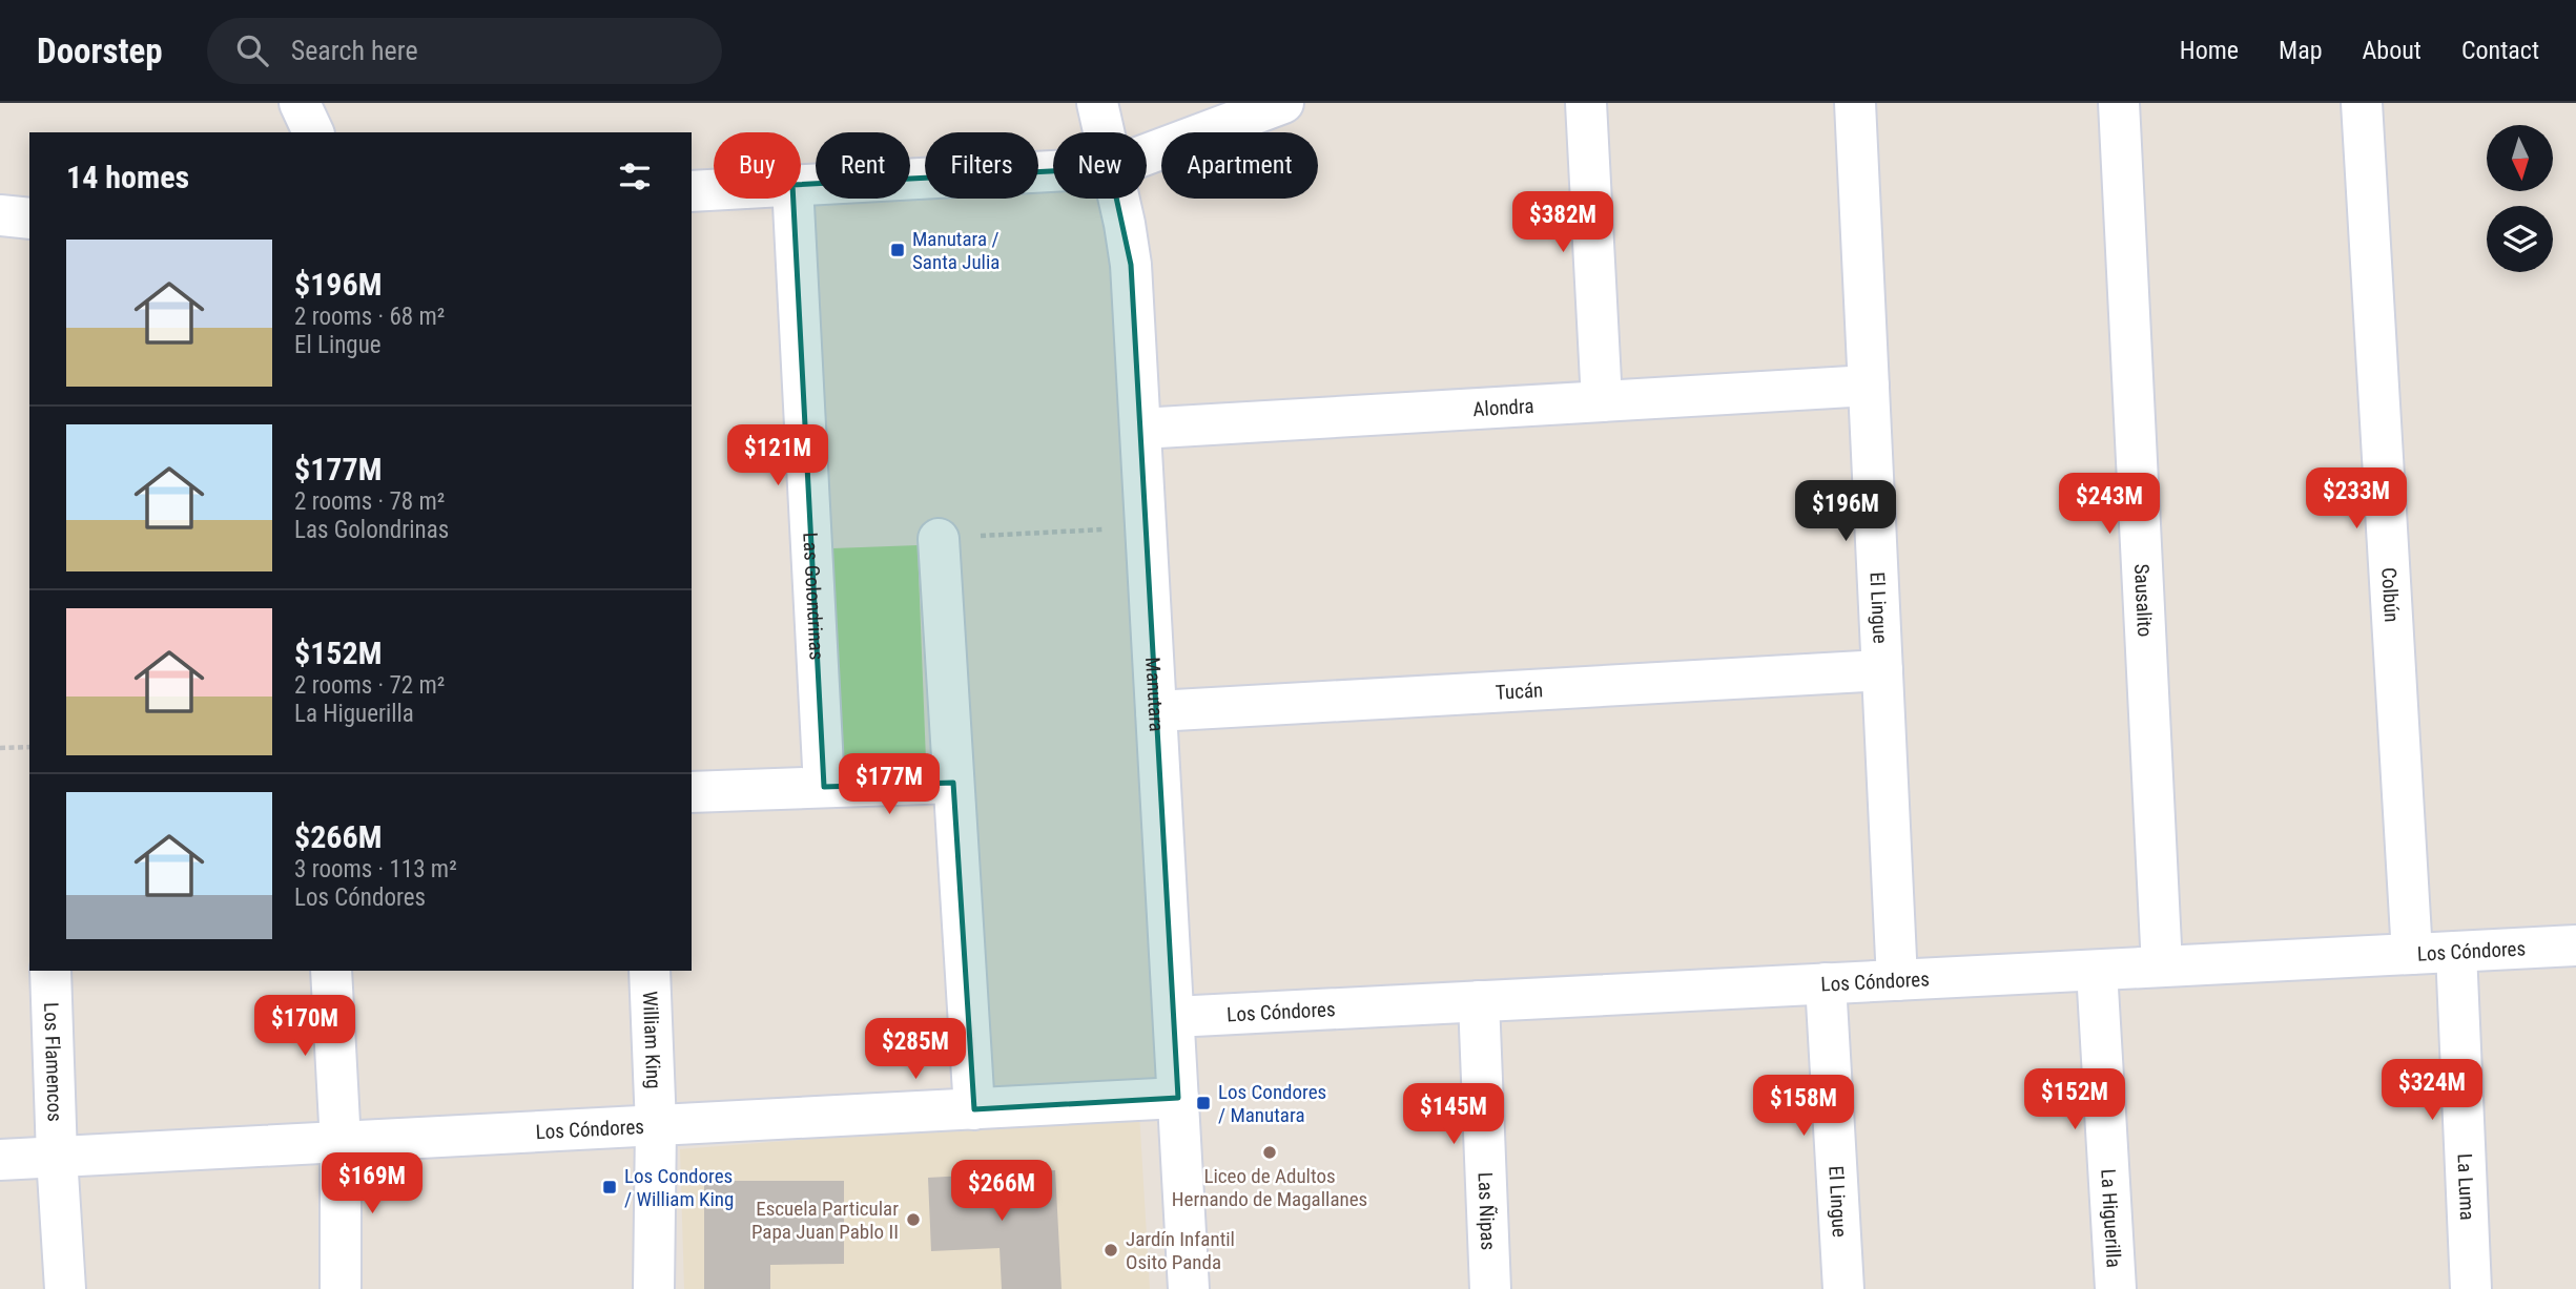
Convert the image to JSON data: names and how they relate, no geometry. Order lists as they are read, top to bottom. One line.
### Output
{"streets":{"street":["Alondra","Colbún","Las Golondrinas","Sausalito","El Lingue","Tucán","Manutara","Los Cóndores","William King","Los Flamencos","La Luma","Las Ñipas","La Higuerilla"]},"crossings":[["Alondra","El Lingue"],["Alondra","Manutara"],["Colbún","Los Cóndores"],["Sausalito","Los Cóndores"],["El Lingue","Tucán"],["El Lingue","Los Cóndores"],["Tucán","Manutara"],["Manutara","Los Cóndores"],["Los Cóndores","William King"],["Los Cóndores","Los Flamencos"],["Los Cóndores","La Luma"],["Los Cóndores","Las Ñipas"],["Los Cóndores","La Higuerilla"]],"places":{"transit":["Manutara / Santa Julia","Los Condores / Manutara","Los Condores / William King"],"other":["Liceo de Adultos Hernando de Magallanes","Escuela Particular Papa Juan Pablo II","Jardín Infantil Osito Panda"]},"north":"bottom","page":{"header":"Doorstep","search":"Search here","nav":["Home","Map","About","Contact"],"chip":["Buy","Rent","Filters","New","Apartment"],"heading":"14 homes","price":["$382M","$121M","$233M","$243M","$196M","$177M","$170M","$285M","$324M","$152M","$158M","$145M","$169M","$266M"],"list":[{"name":"$196M","note":"2 rooms · 68 m² · El Lingue"},{"name":"$177M","note":"2 rooms · 78 m² · Las Golondrinas"},{"name":"$152M","note":"2 rooms · 72 m² · La Higuerilla"},{"name":"$266M","note":"3 rooms · 113 m² · Los Cóndores"}]}}
